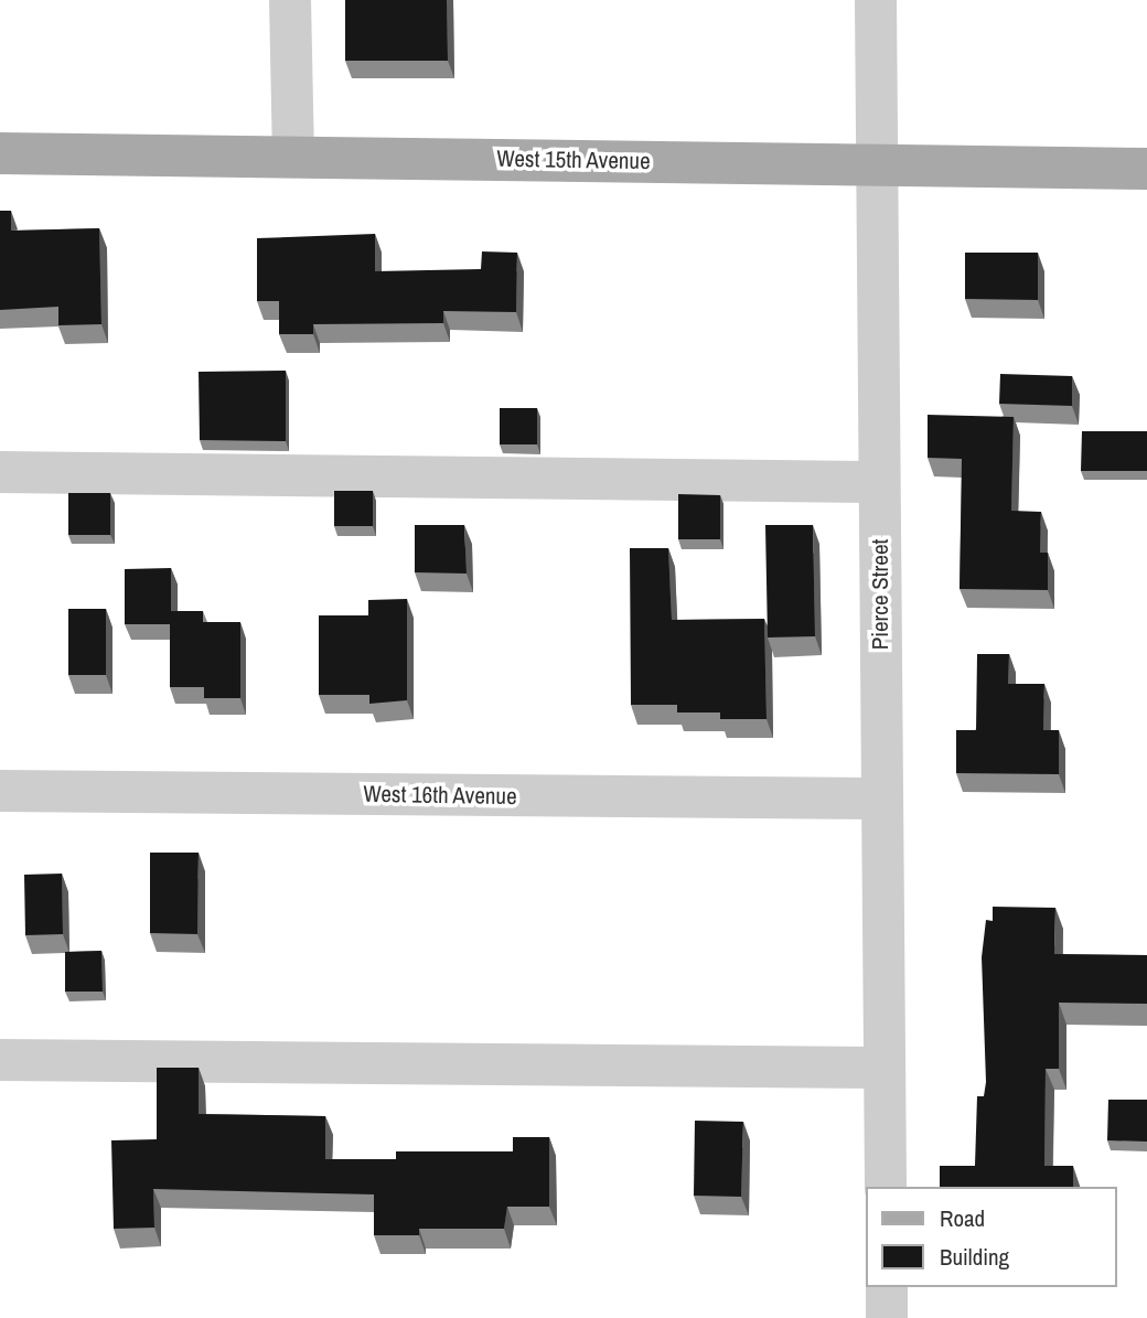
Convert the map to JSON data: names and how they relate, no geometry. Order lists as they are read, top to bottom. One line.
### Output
{"streets":{"main road":["West 15th Avenue"],"street":["Pierce Street","West 16th Avenue"]},"crossings":[["West 15th Avenue","Pierce Street"],["Pierce Street","West 16th Avenue"]],"legend":["Road","Building"]}
